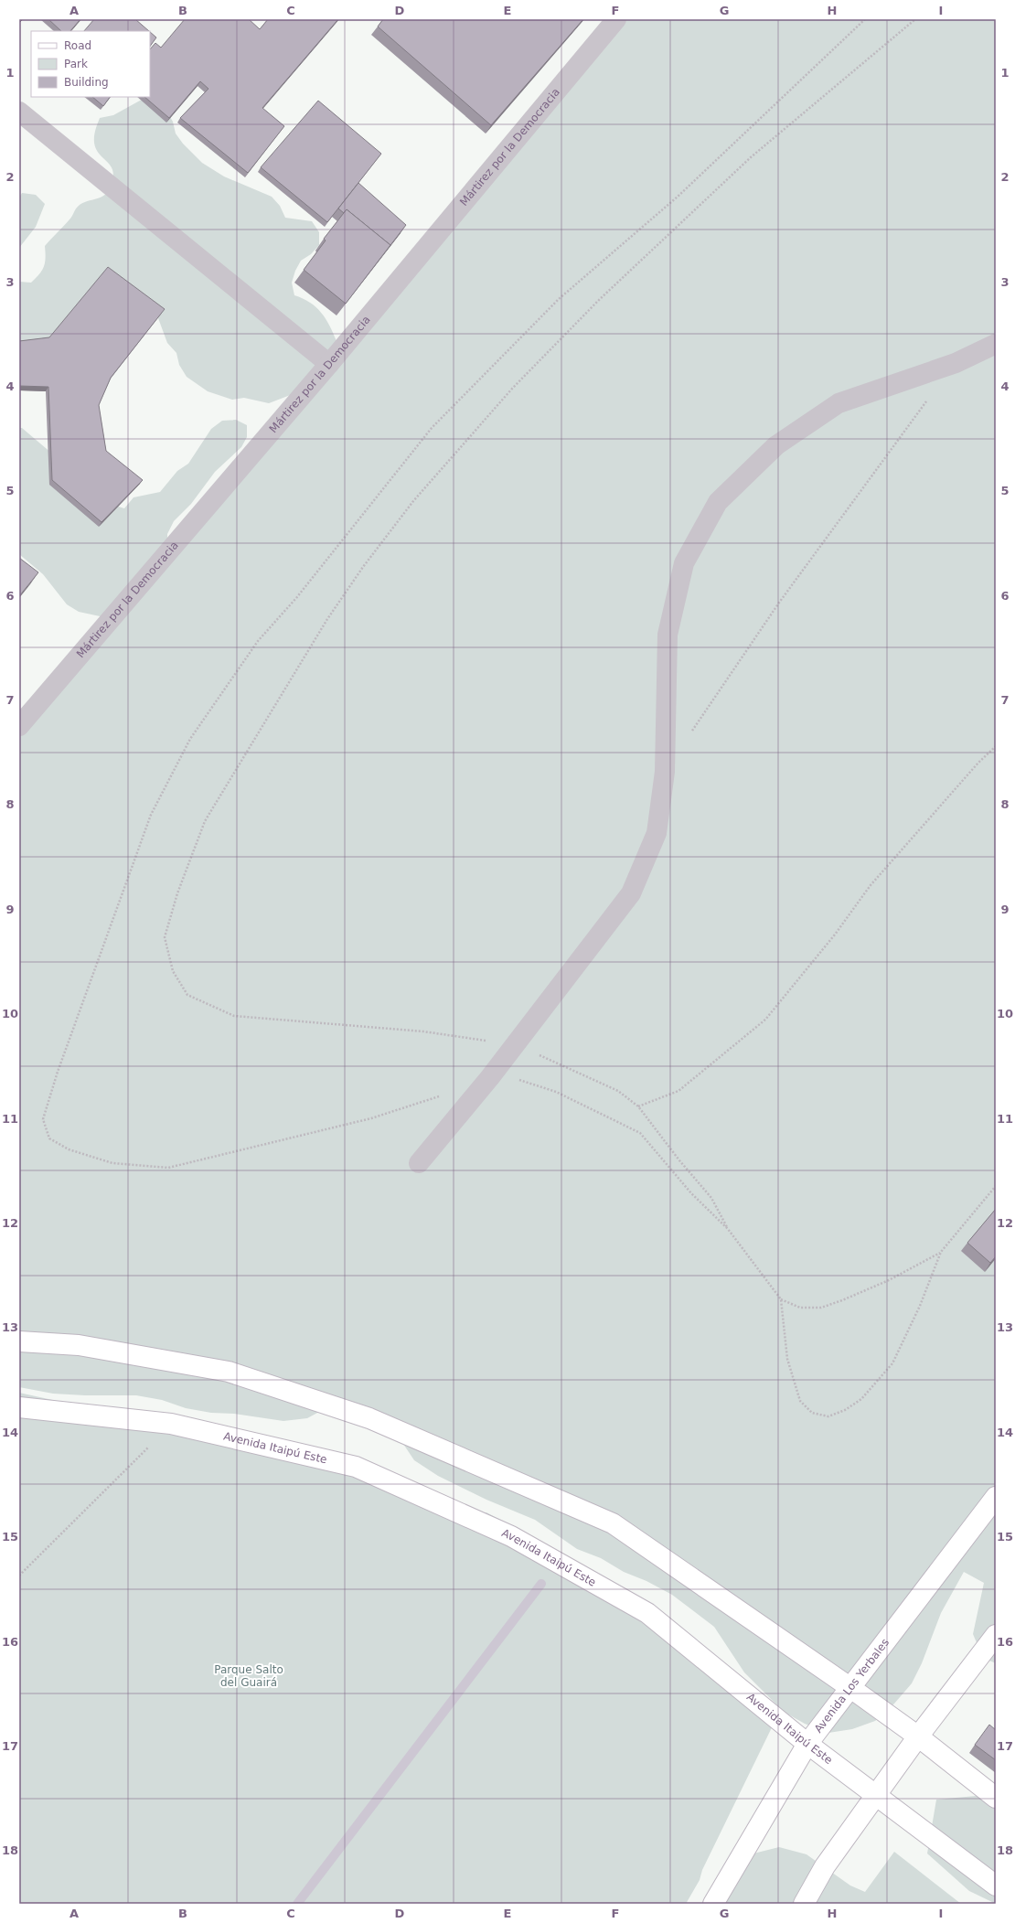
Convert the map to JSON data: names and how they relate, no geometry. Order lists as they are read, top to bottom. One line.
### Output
{"streets":{"street":["Mártirez por la Democracia","Avenida Itaipú Este","Avenida Los Yerbales"]},"crossings":[["Avenida Itaipú Este","Avenida Los Yerbales"]],"parks":["Parque Salto del Guairá"],"legend":["Road","Park","Building"],"grid":{"columns":["A","B","C","D","E","F","G","H","I"],"rows":["1","2","3","4","5","6","7","8","9","10","11","12","13","14","15","16","17","18"]}}
